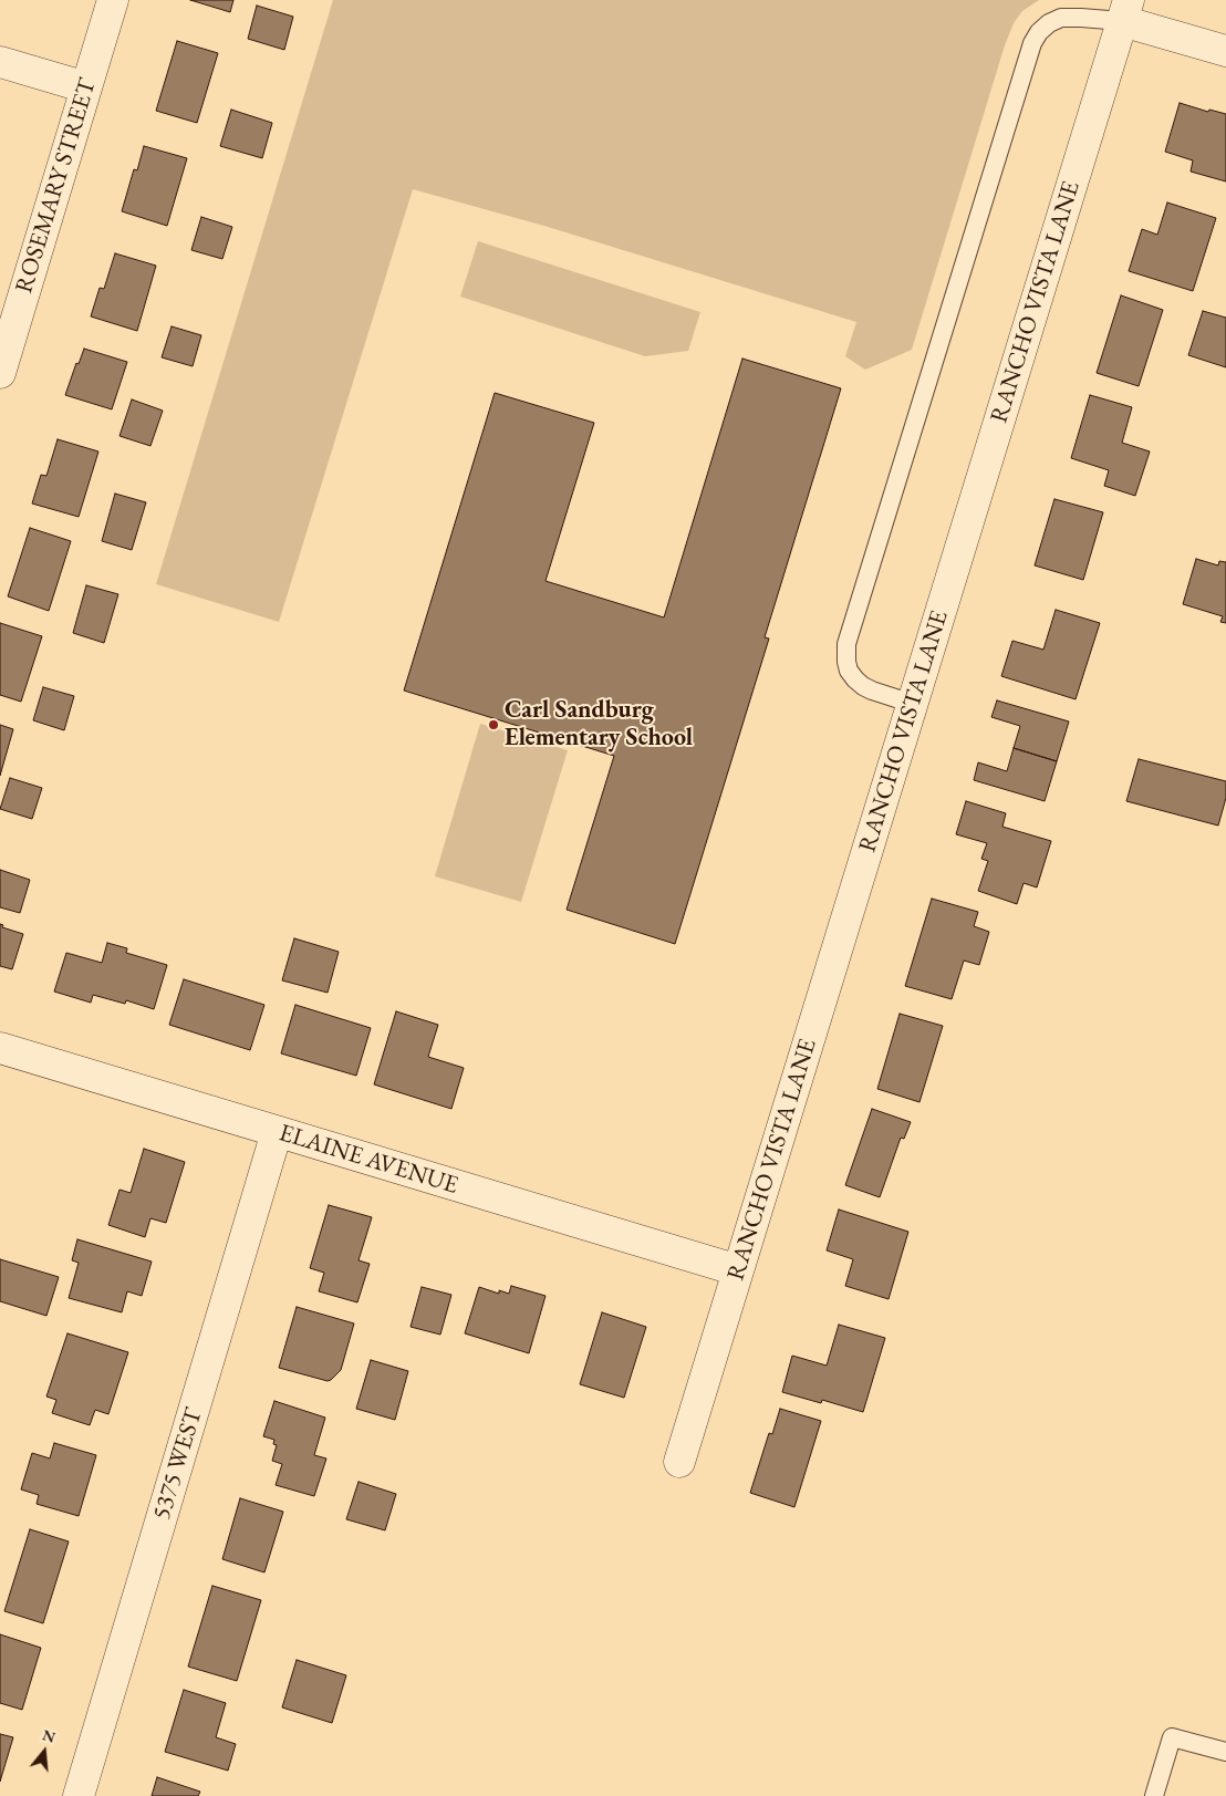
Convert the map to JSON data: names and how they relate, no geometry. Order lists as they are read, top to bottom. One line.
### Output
{"streets":{"street":["ROSEMARY STREET","RANCHO VISTA LANE","ELAINE AVENUE","5375 WEST"]},"crossings":[["RANCHO VISTA LANE","ELAINE AVENUE"],["ELAINE AVENUE","5375 WEST"]],"places":["Carl Sandburg Elementary School"],"north":"top"}
